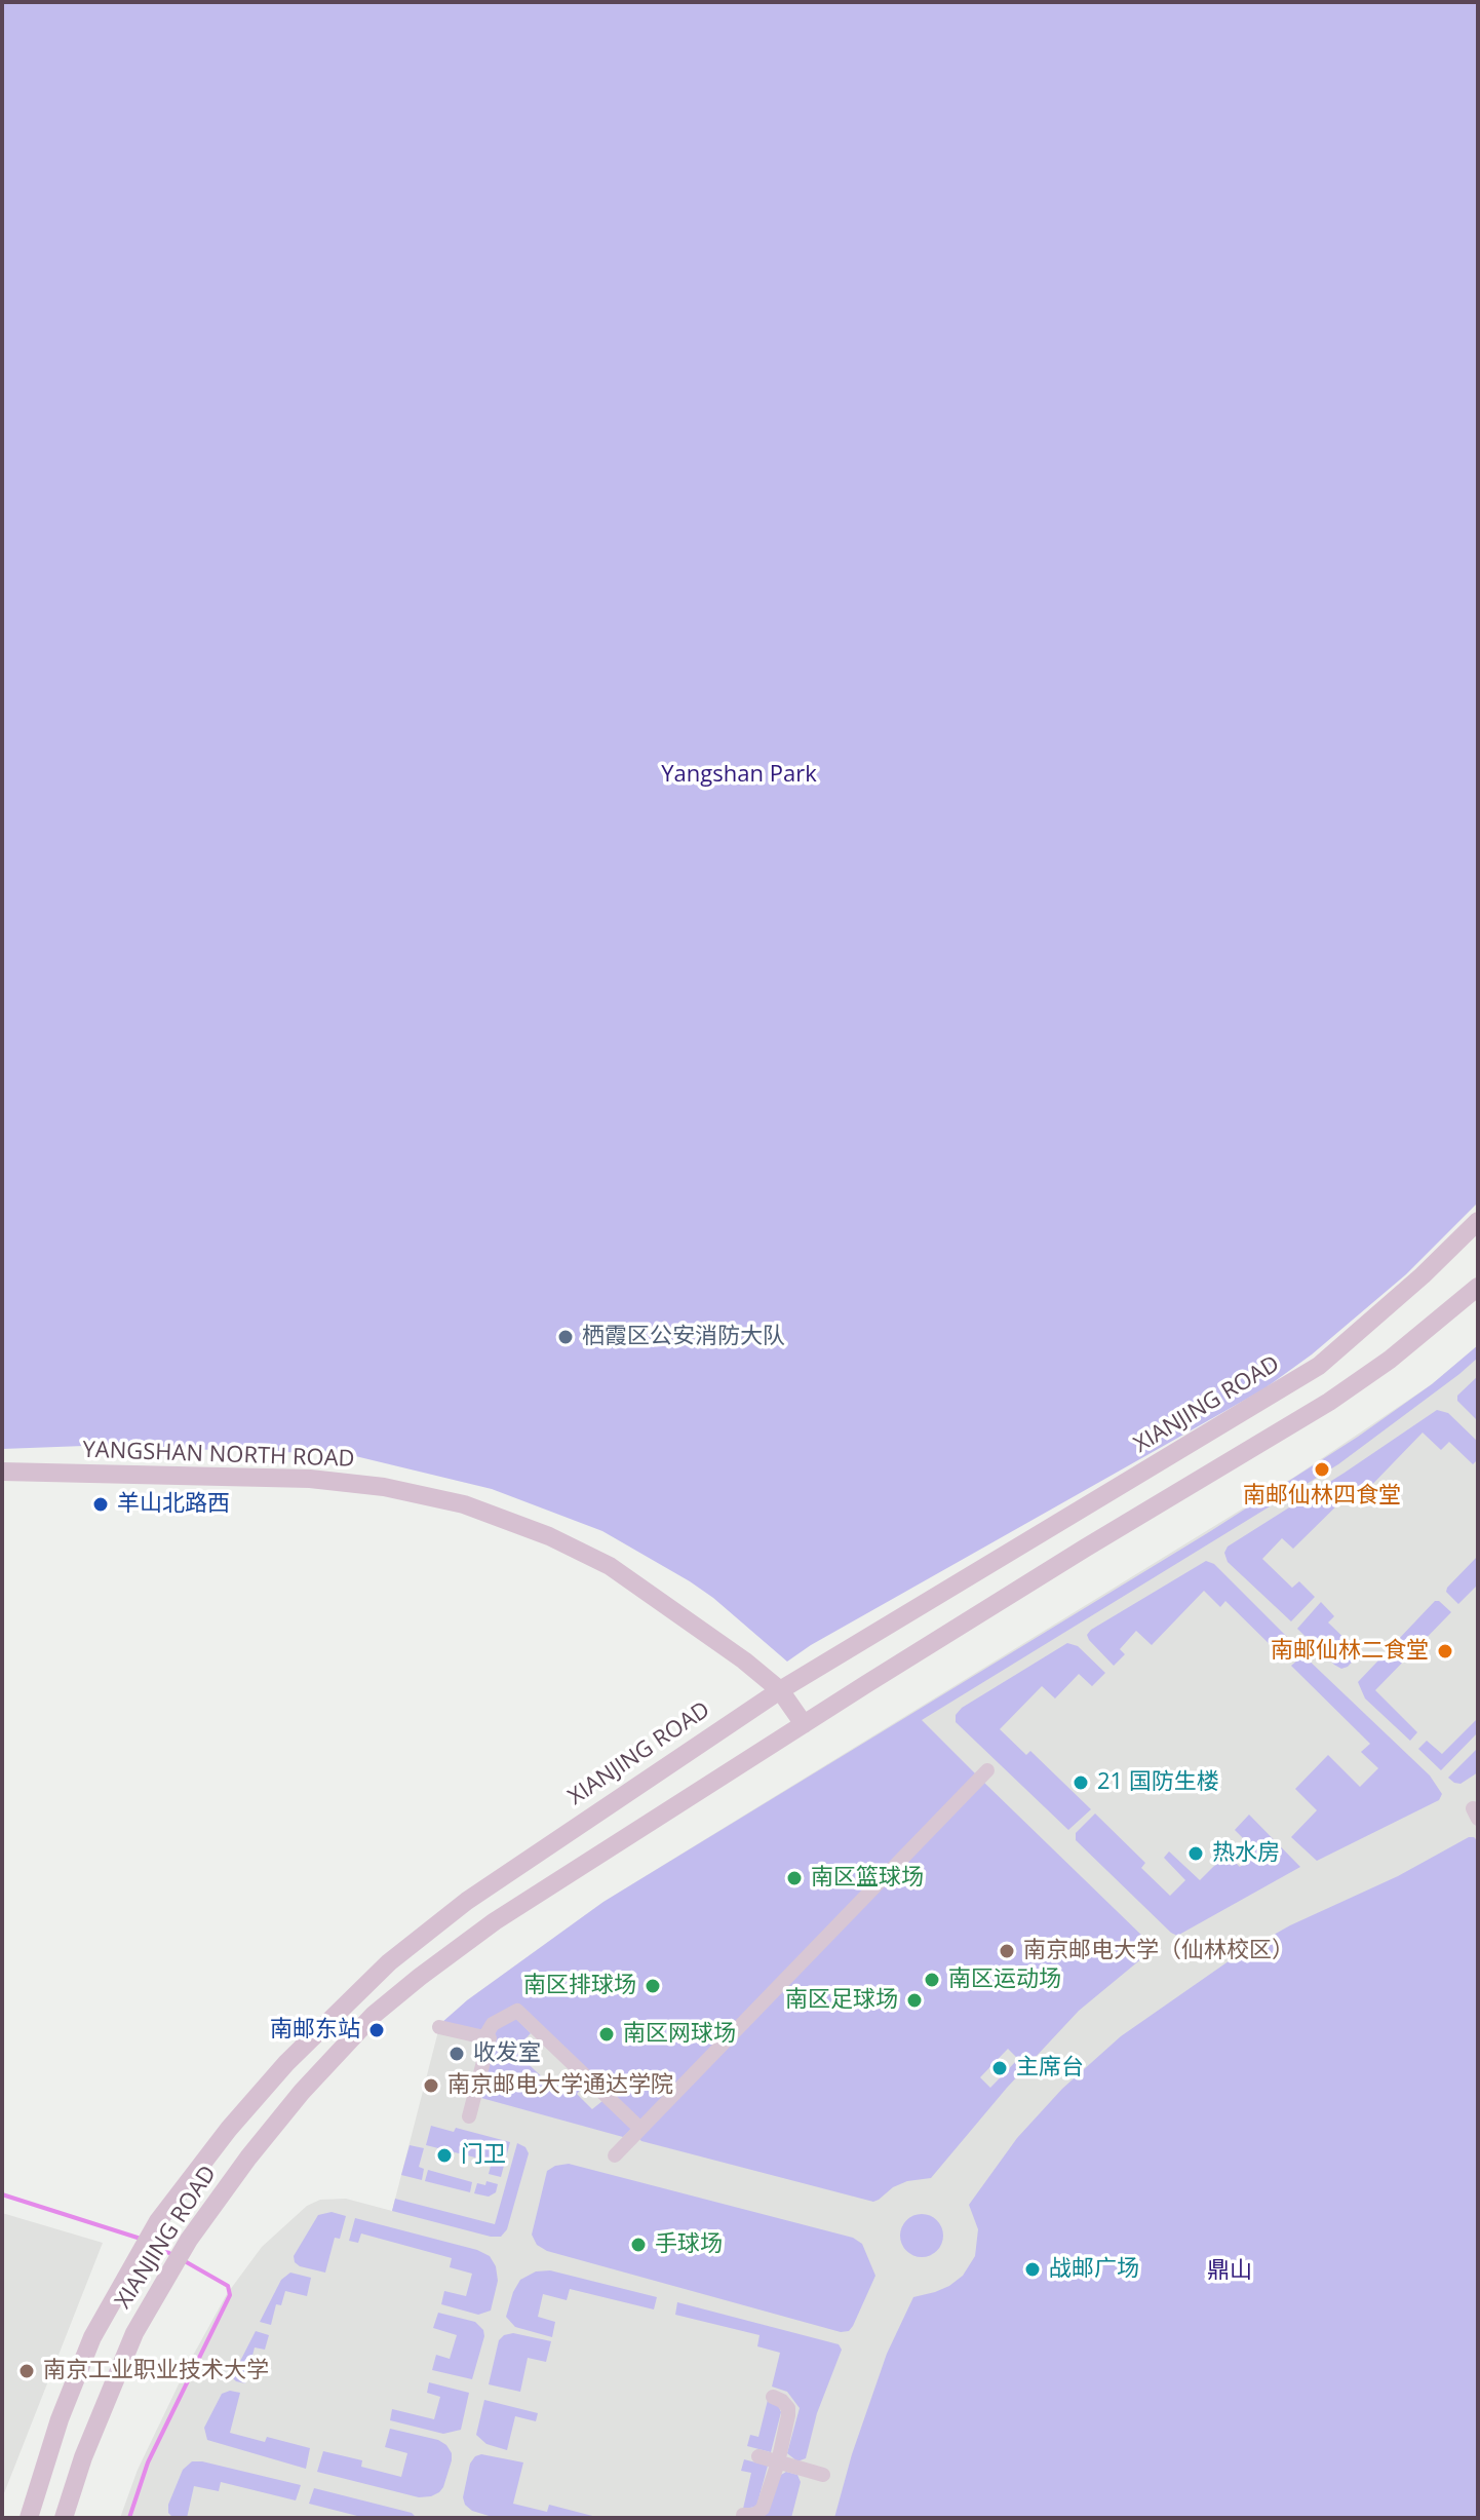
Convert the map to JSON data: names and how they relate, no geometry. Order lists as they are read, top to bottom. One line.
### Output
{"streets":{"main road":["XIANJING ROAD","YANGSHAN NORTH ROAD"]},"crossings":[["XIANJING ROAD","YANGSHAN NORTH ROAD"]],"parks":["Yangshan Park","鼎山"],"places":["栖霞区公安消防大队","南邮仙林四食堂","羊山北路西","南邮仙林二食堂","21 国防生楼","热水房","南区篮球场","南京邮电大学（仙林校区）","南区运动场","南区排球场","南区足球场","南邮东站","南区网球场","收发室","主席台","南京邮电大学通达学院","门卫","手球场","战邮广场","南京工业职业技术大学"]}
